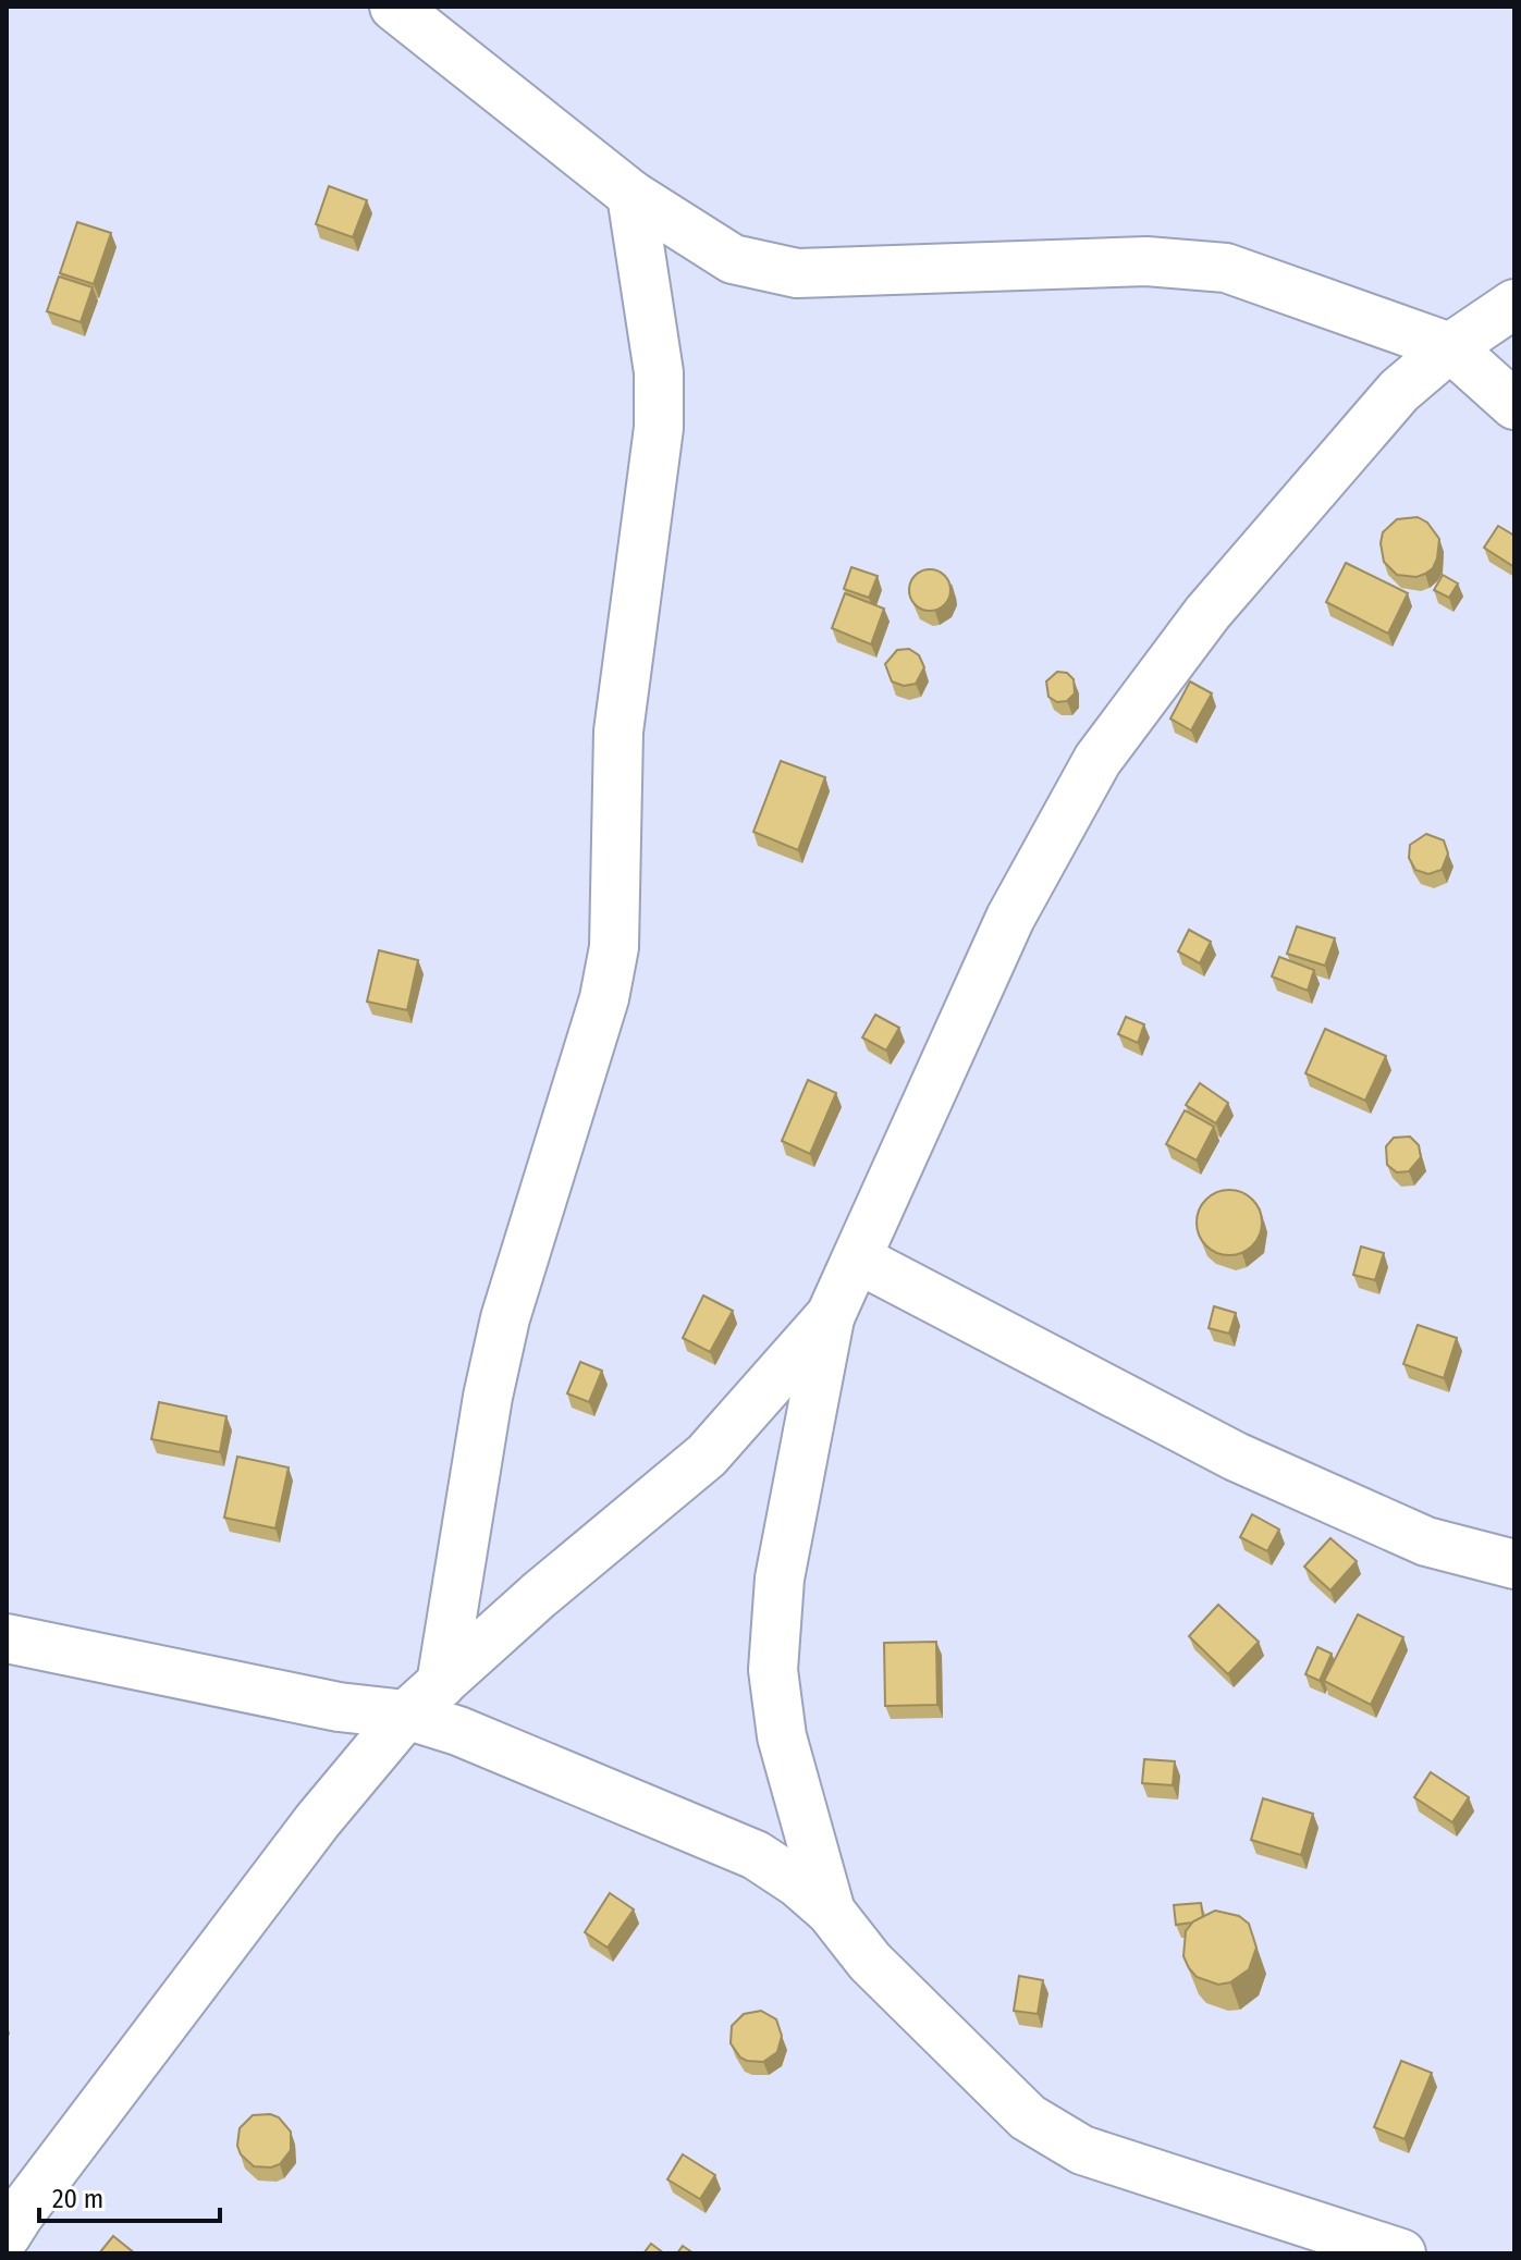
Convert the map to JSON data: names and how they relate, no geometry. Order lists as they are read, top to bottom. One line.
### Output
{"scale_bar":"20 m"}
